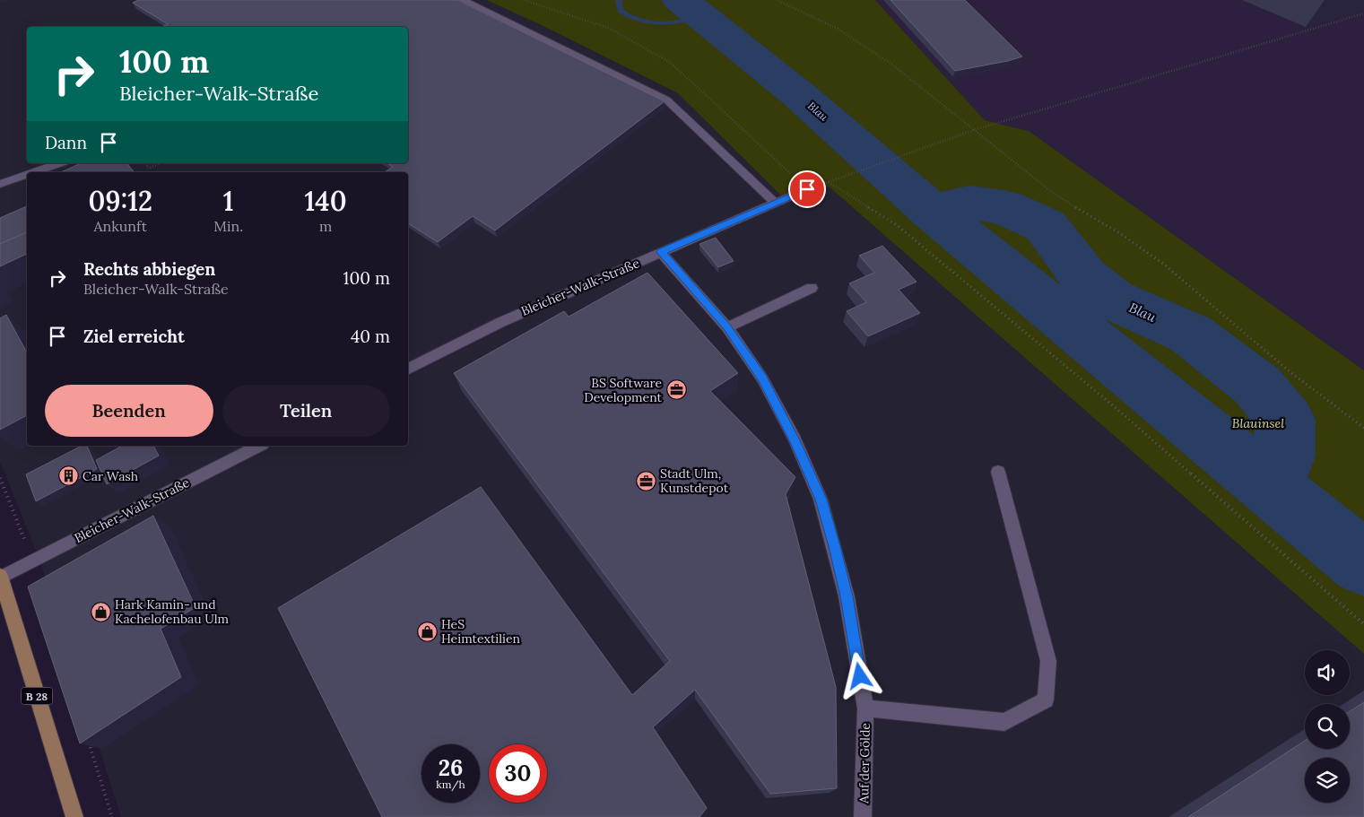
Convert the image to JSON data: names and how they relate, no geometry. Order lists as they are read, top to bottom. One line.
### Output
{"streets":{"main road":["B 28"],"street":["Bleicher-Walk-Straße","Auf der Gölde"]},"crossings":[["Bleicher-Walk-Straße","B 28"],["Bleicher-Walk-Straße","Auf der Gölde"]],"water":["Blau"],"parks":["Blauinsel"],"places":{"office":["BS Software Development","Stadt Ulm, Kunstdepot"],"building":["Car Wash"],"shop":["Hark Kamin- und Kachelofenbau Ulm","HeS Heimtextilien"]},"page":{"turn":["100 m","Bleicher-Walk-Straße"],"then":"Dann","eta":["09:12","Ankunft","1","Min.","140","m"],"list":[{"name":"Rechts abbiegen","note":"Bleicher-Walk-Straße","value":"100 m"},{"name":"Ziel erreicht","value":"40 m"}],"buttons":["Beenden","Teilen"],"speed":"26 km/h","limit":"30"}}
